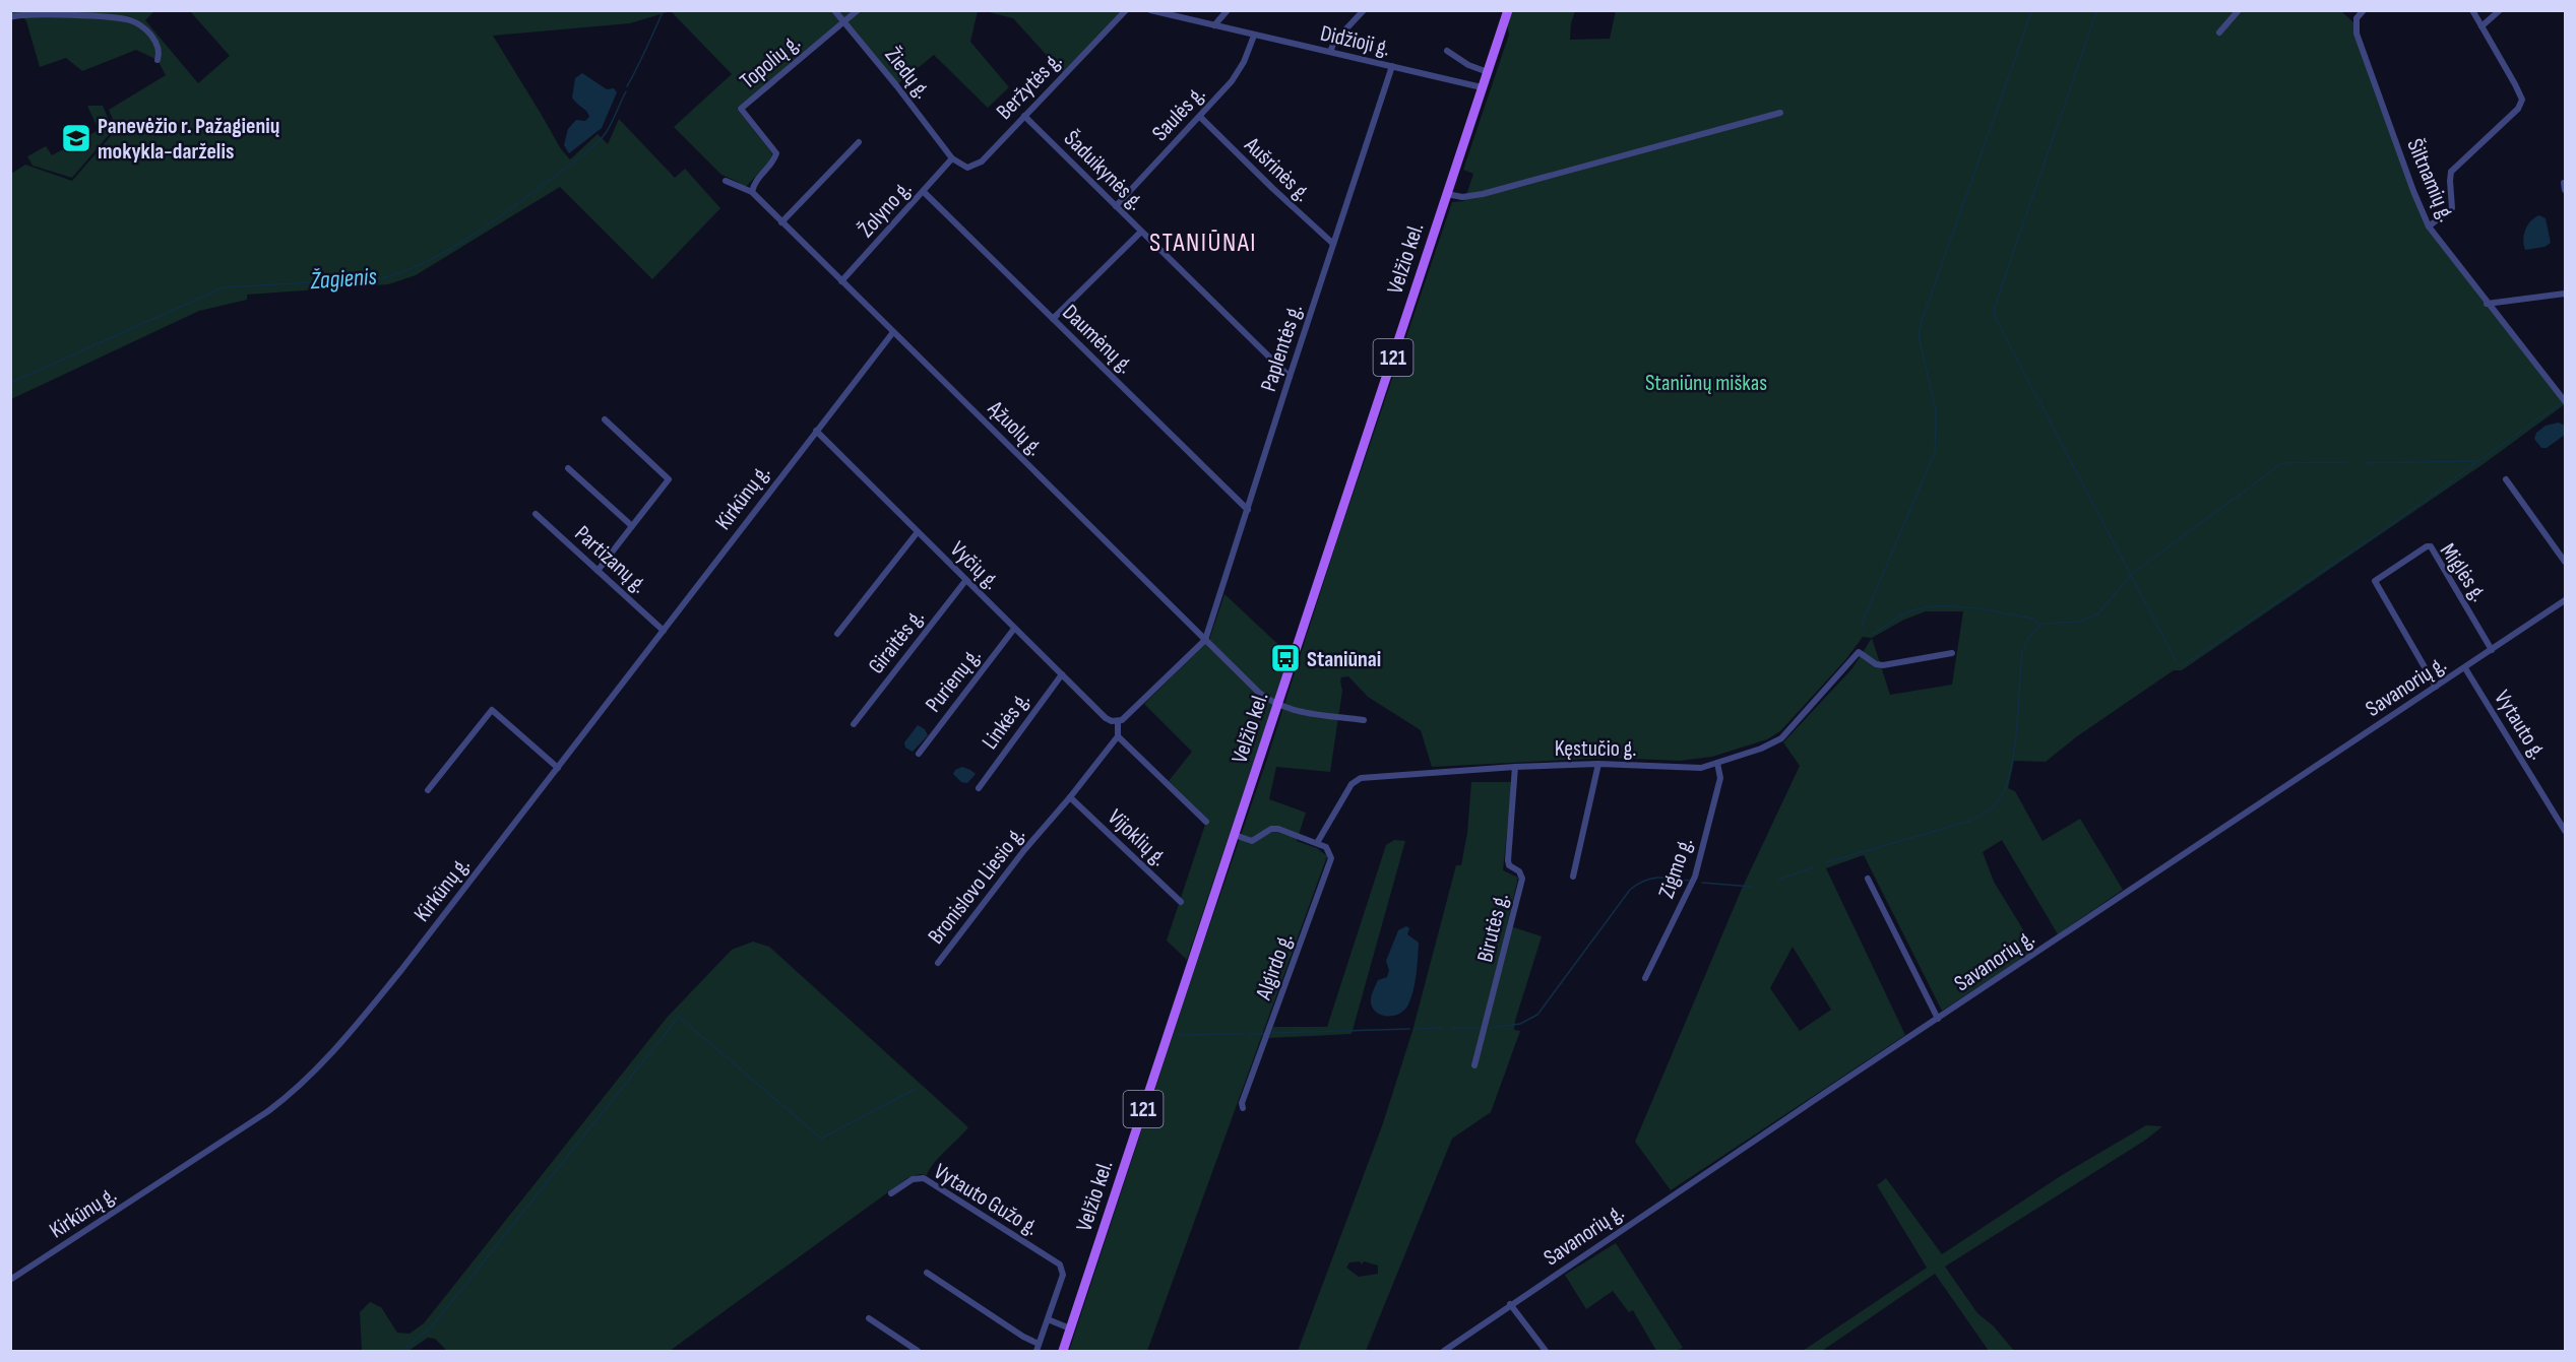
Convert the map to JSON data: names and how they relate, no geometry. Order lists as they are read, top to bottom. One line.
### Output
{"streets":{"main road":["Velžio kel.","121"],"street":["Didžioji g.","Topolių g.","Žiedų g.","Beržytės g.","Saulės g.","Aušrinės g.","Šaduikynės g.","Šiltnamių g.","Žolyno g.","Daumėnų g.","Paplentės g.","Ąžuolų g.","Kirkūnų g.","Partizanų g.","Vyčių g.","Miglės g.","Giraitės g.","Purienų g.","Savanorių g.","Linkės g.","Vytauto g.","Kęstučio g.","Vijoklių g.","Zigmo g.","Bronislovo Liesio g.","Birutės g.","Algirdo g.","Vytauto Gužo g."]},"crossings":[["Didžioji g.","Saulės g."],["Didžioji g.","Velžio kel."],["Didžioji g.","Paplentės g."],["Topolių g.","Žiedų g."],["Topolių g.","Ąžuolų g."],["Žiedų g.","Beržytės g."],["Žiedų g.","Žolyno g."],["Beržytės g.","Šaduikynės g."],["Beržytės g.","Žolyno g."],["Saulės g.","Aušrinės g."],["Saulės g.","Šaduikynės g."],["Aušrinės g.","Paplentės g."],["Šaduikynės g.","Paplentės g."],["Žolyno g.","Daumėnų g."],["Žolyno g.","Ąžuolų g."],["Velžio kel.","Ąžuolų g."],["Daumėnų g.","Paplentės g."],["Paplentės g.","Ąžuolų g."],["Kirkūnų g.","Partizanų g."],["Kirkūnų g.","Vyčių g."],["Vyčių g.","Giraitės g."],["Vyčių g.","Purienų g."],["Vyčių g.","Linkės g."],["Miglės g.","Savanorių g."],["Savanorių g.","Vytauto g."],["Kęstučio g.","Zigmo g."],["Kęstučio g.","Birutės g."],["Kęstučio g.","Algirdo g."],["Vijoklių g.","Bronislovo Liesio g."]],"districts":["STANIŪNAI"],"water":["Žagienis"],"parks":["Staniūnų miškas"],"places":{"school or university":["Panevėžio r. Pažagienių mokykla-darželis"],"bus stop":["Staniūnai"]}}
